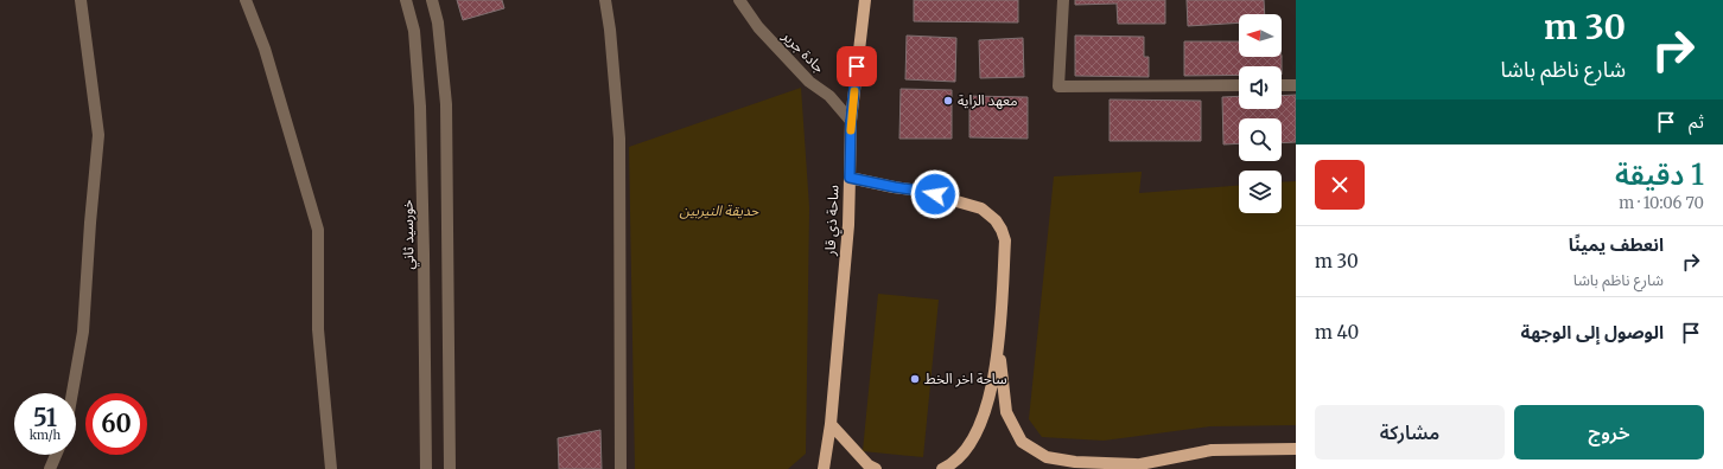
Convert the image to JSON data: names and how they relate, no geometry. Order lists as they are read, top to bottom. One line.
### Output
{"streets":{"main road":["ساحة ذي قار"],"street":["جادة جرير","خورسيد ثاني"]},"parks":["حديقة النيربين"],"places":["معهد الراية","ساحة اخر الخط"],"north":"left","page":{"turn":["30 m","شارع ناظم باشا"],"then":"ثم","heading":["1 دقيقة","70 m · 10:06"],"list":[{"name":"انعطف يمينًا","note":"شارع ناظم باشا","value":"30 m"},{"name":"الوصول إلى الوجهة","value":"40 m"}],"speed":"51 km/h","limit":"60","buttons":["خروج","مشاركة"]}}
